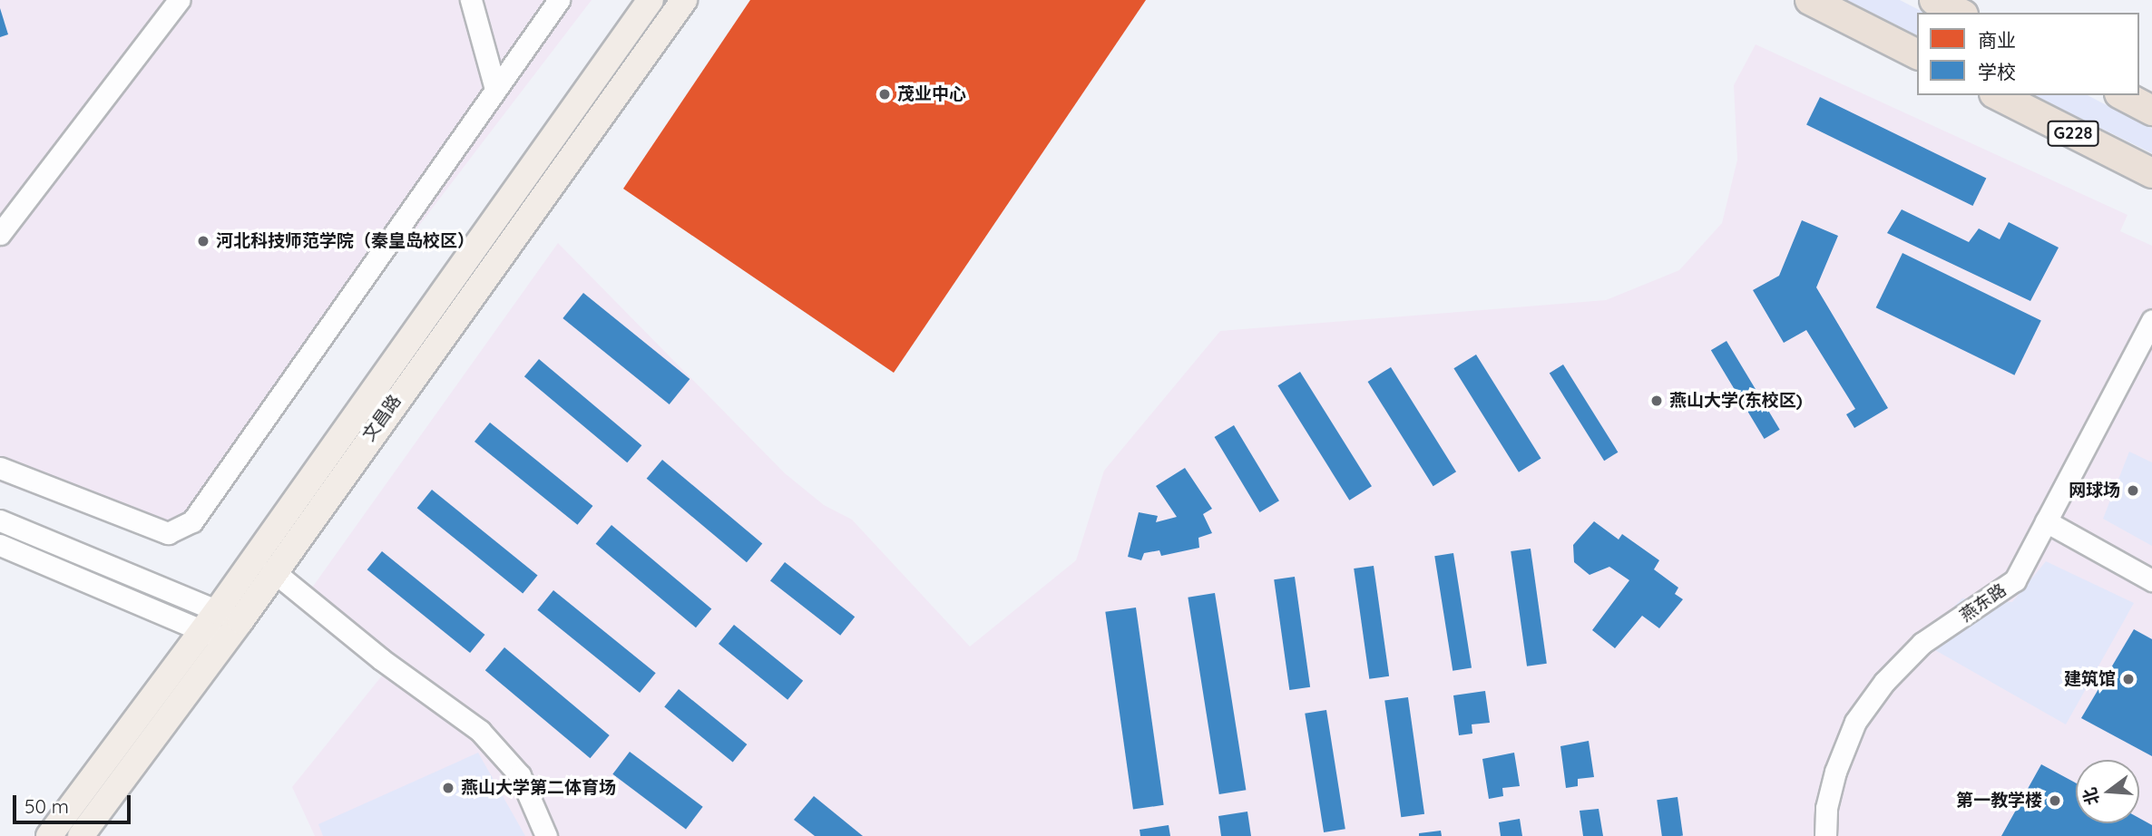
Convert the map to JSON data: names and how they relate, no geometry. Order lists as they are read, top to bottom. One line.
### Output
{"streets":{"highway":["G228"],"main road":["文昌路"],"street":["燕东路"]},"places":["茂业中心","河北科技师范学院（秦皇岛校区）","燕山大学(东校区)","网球场","建筑馆","燕山大学第二体育场","第一教学楼"],"legend":["商业","学校"],"scale_bar":"50 m","north":"left"}
